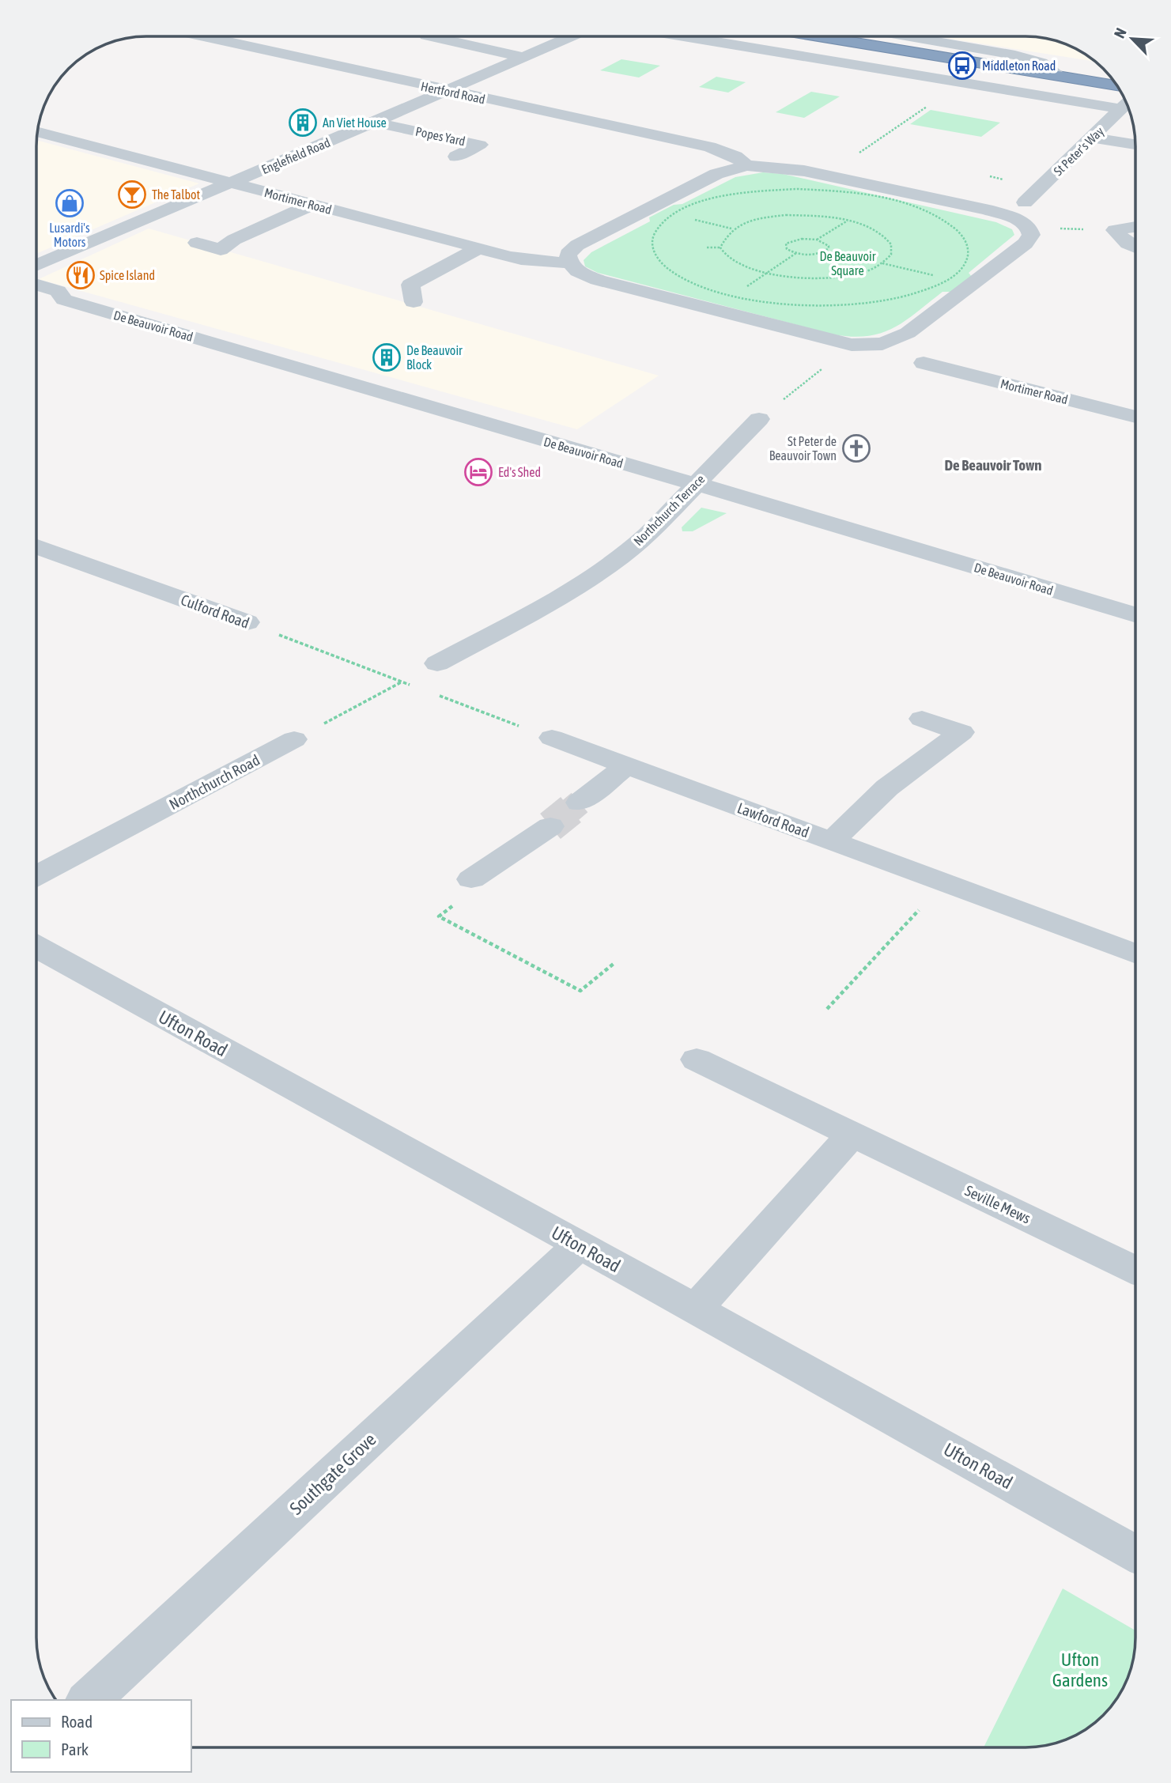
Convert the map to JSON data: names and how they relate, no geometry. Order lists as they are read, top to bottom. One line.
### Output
{"streets":{"street":["Hertford Road","Popes Yard","St Peter's Way","Englefield Road","Mortimer Road","De Beauvoir Road","Northchurch Terrace","Culford Road","Northchurch Road","Lawford Road","Ufton Road","Seville Mews","Southgate Grove"]},"crossings":[["Hertford Road","Englefield Road"],["Popes Yard","Englefield Road"],["Englefield Road","Mortimer Road"],["De Beauvoir Road","Northchurch Terrace"],["Ufton Road","Southgate Grove"]],"districts":["De Beauvoir Town"],"parks":["De Beauvoir Square","Ufton Gardens"],"places":{"bus stop":["Middleton Road"],"building":["An Viet House","De Beauvoir Block"],"bar":["The Talbot"],"shop":["Lusardi's Motors"],"restaurant":["Spice Island"],"church":["St Peter de Beauvoir Town"],"hotel":["Ed's Shed"]},"legend":["Road","Park"],"north":"top left"}
